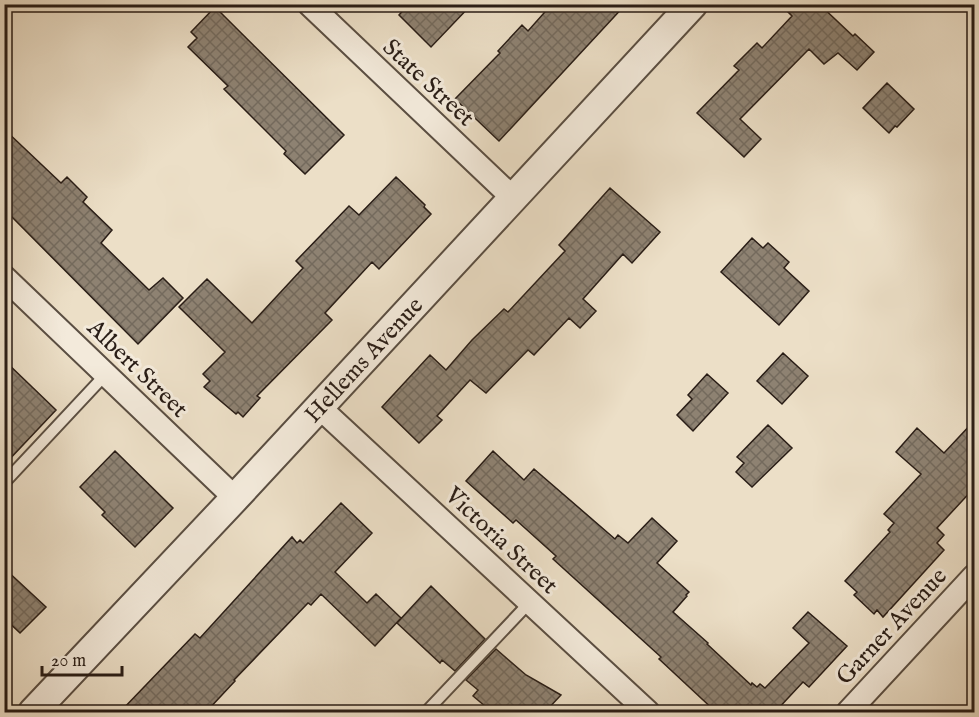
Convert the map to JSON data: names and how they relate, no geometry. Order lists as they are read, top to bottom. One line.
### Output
{"streets":{"street":["State Street","Hellems Avenue","Albert Street","Victoria Street","Garner Avenue"]},"crossings":[["State Street","Hellems Avenue"],["Hellems Avenue","Albert Street"],["Hellems Avenue","Victoria Street"]],"scale_bar":"20 m"}
